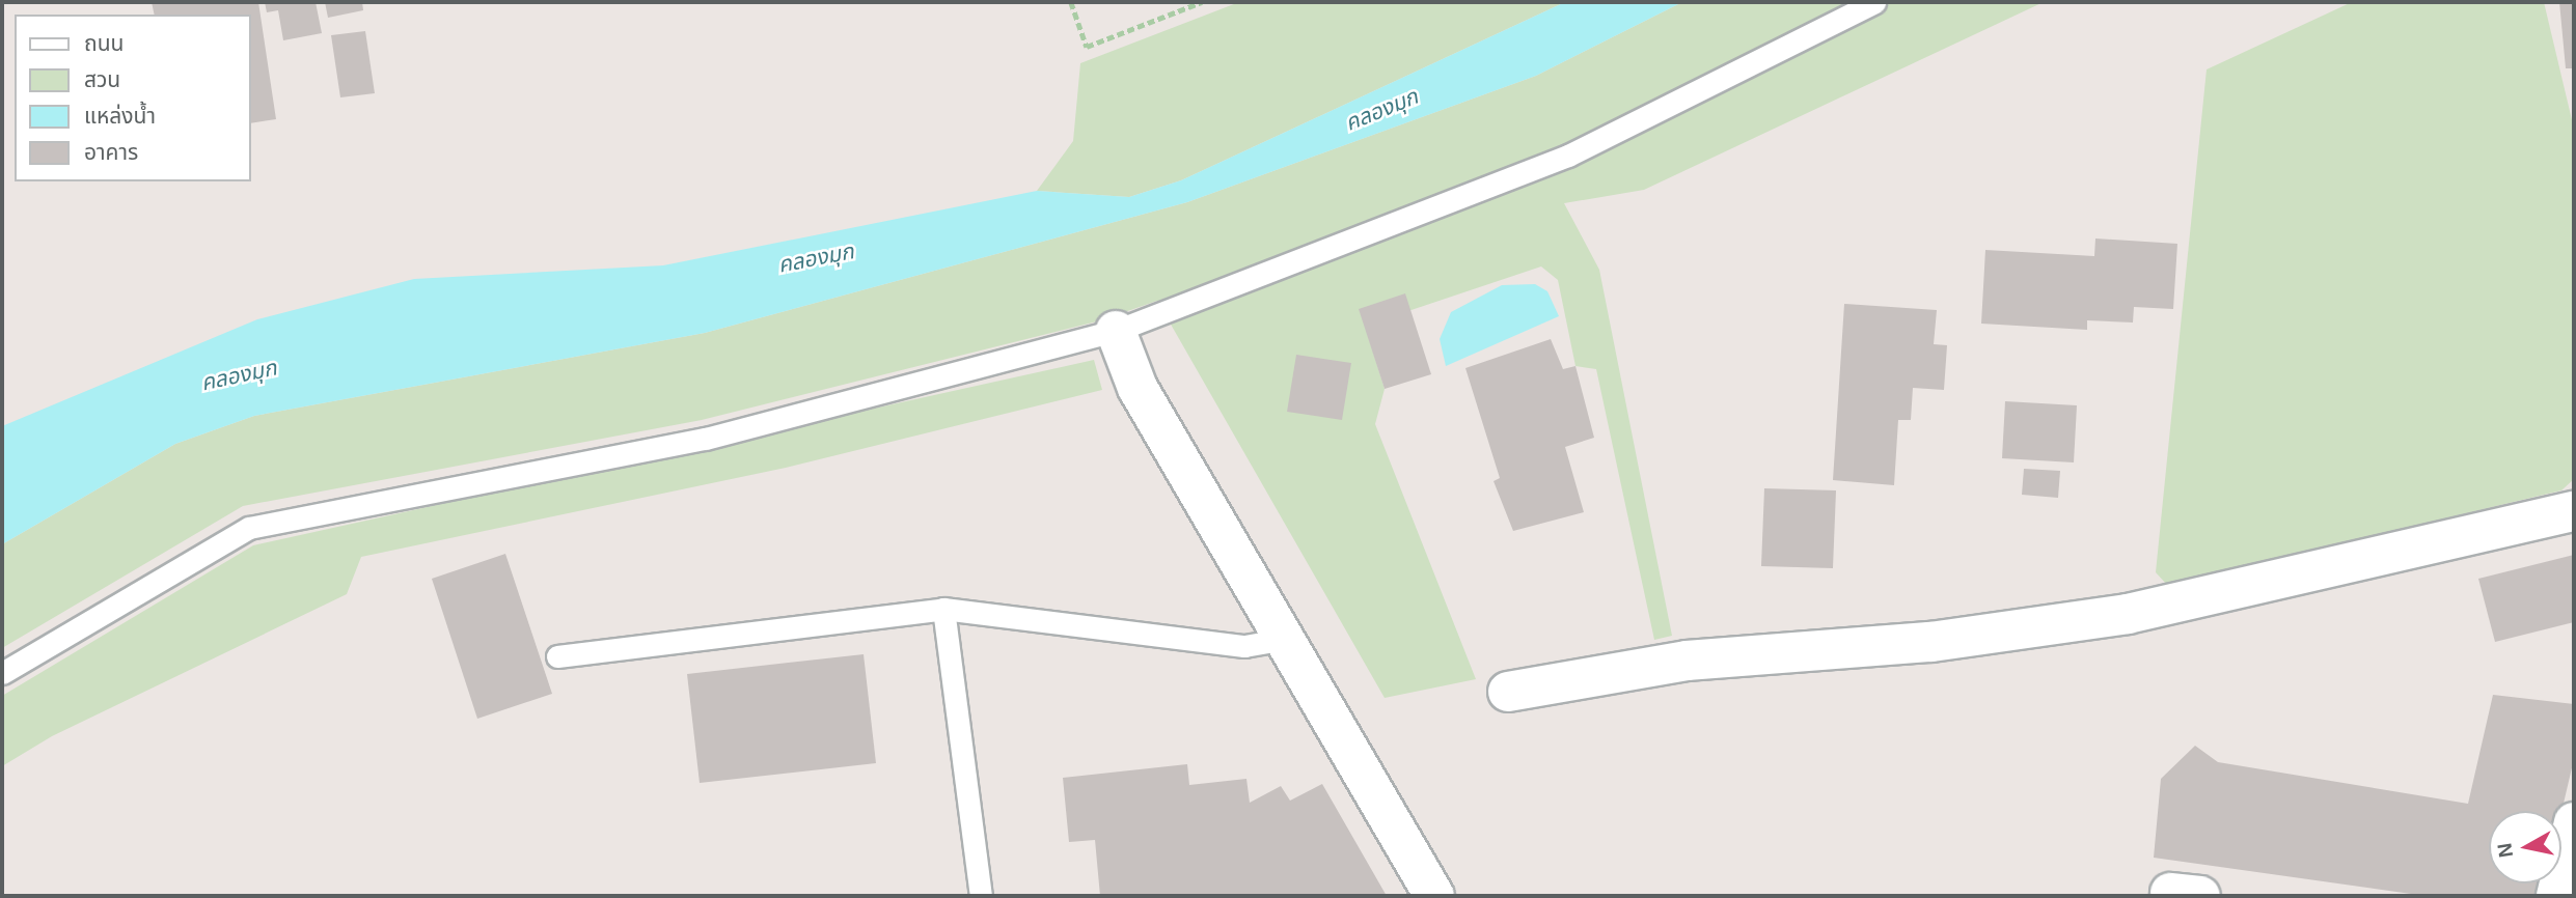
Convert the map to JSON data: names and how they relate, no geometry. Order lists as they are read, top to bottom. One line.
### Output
{"water":["คลองมุก"],"legend":["ถนน","สวน","แหล่งน้ำ","อาคาร"],"north":"left"}
